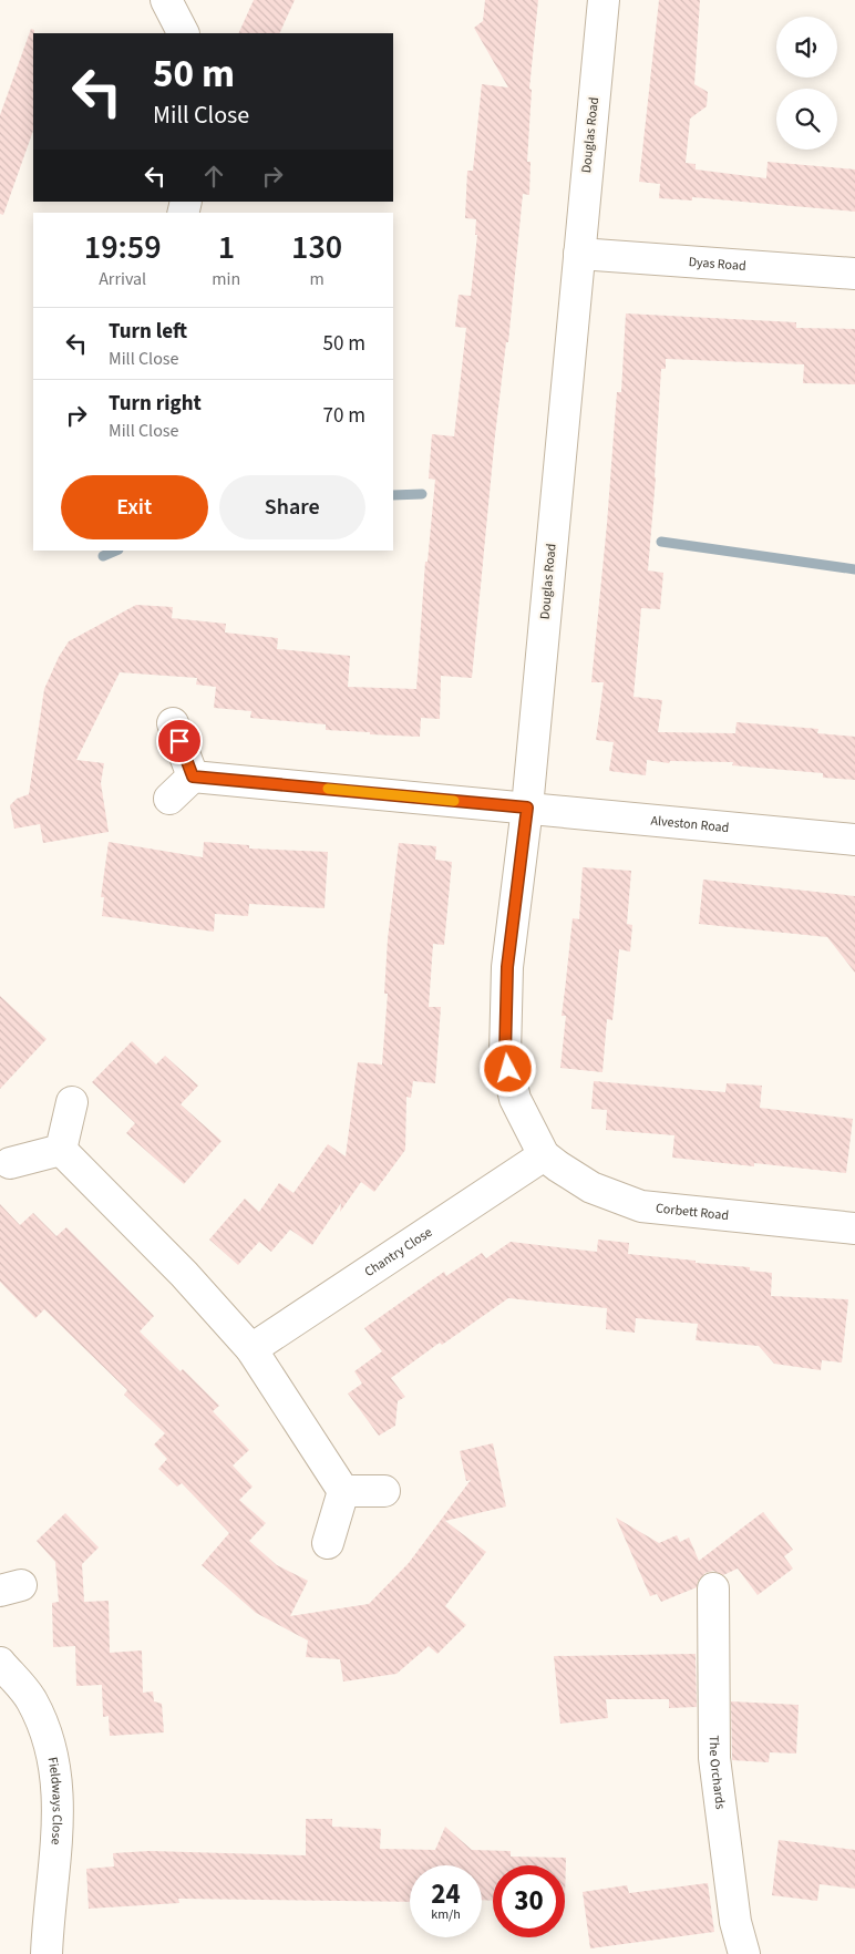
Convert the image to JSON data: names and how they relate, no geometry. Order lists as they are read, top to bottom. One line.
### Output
{"streets":{"street":["Douglas Road","Dyas Road","Alveston Road","Corbett Road","Chantry Close","The Orchards","Fieldways Close"]},"crossings":[["Douglas Road","Dyas Road"],["Douglas Road","Alveston Road"],["Douglas Road","Corbett Road"],["Douglas Road","Chantry Close"],["Corbett Road","Chantry Close"]],"page":{"turn":["50 m","Mill Close"],"eta":["19:59","Arrival","1","min","130","m"],"list":[{"name":"Turn left","note":"Mill Close","value":"50 m"},{"name":"Turn right","note":"Mill Close","value":"70 m"}],"buttons":["Exit","Share"],"speed":"24 km/h","limit":"30"}}
